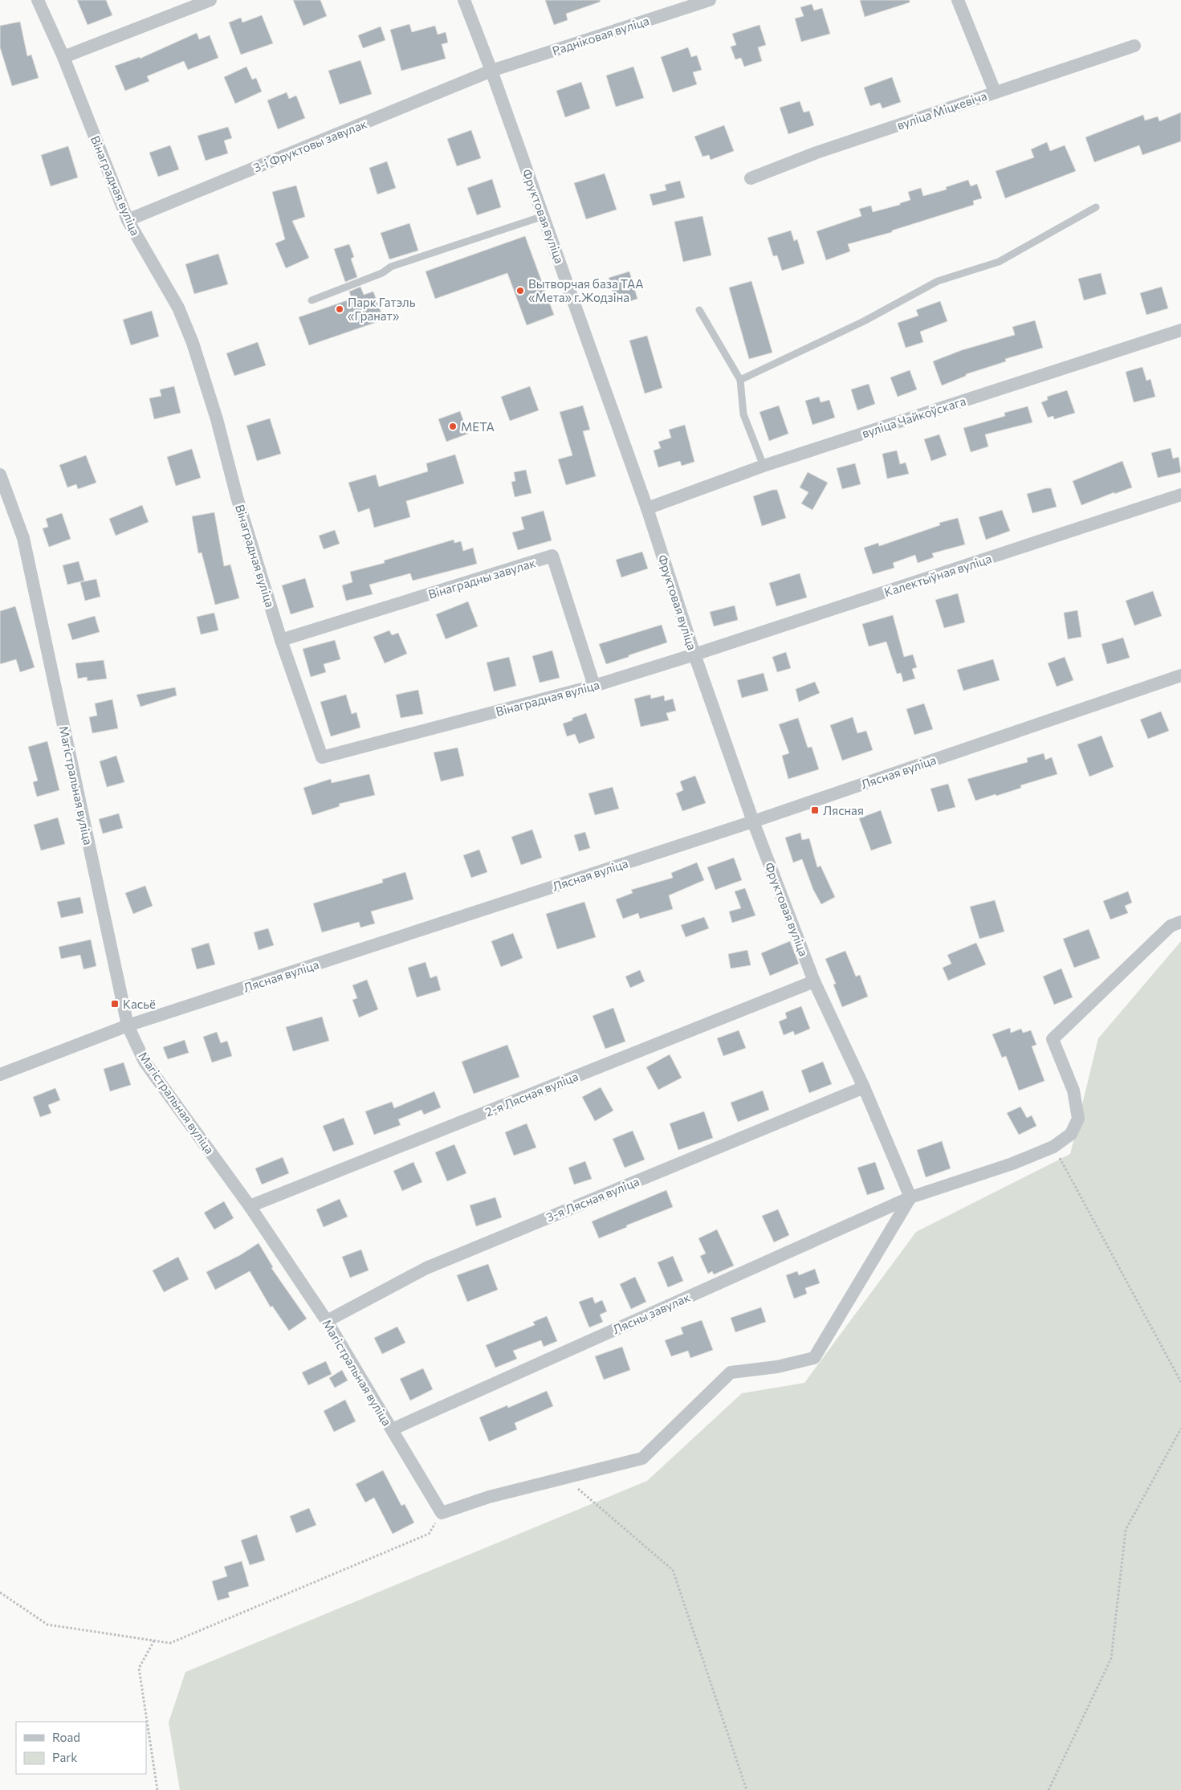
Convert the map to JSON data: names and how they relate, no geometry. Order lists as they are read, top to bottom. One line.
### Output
{"streets":{"street":["Радніковая вуліца","вуліца Міцкевіча","3-і Фруктовы завулак","Вінаградная вуліца","Фруктовая вуліца","вуліца Чайкоўскага","Калектыўная вуліца","Вінаградны завулак","Лясная вуліца","Магістральная вуліца","2-я Лясная вуліца","3-я Лясная вуліца","Лясны завулак"]},"crossings":[["Радніковая вуліца","3-і Фруктовы завулак"],["Радніковая вуліца","Фруктовая вуліца"],["3-і Фруктовы завулак","Вінаградная вуліца"],["3-і Фруктовы завулак","Фруктовая вуліца"],["Вінаградная вуліца","Фруктовая вуліца"],["Вінаградная вуліца","Калектыўная вуліца"],["Вінаградная вуліца","Вінаградны завулак"],["Фруктовая вуліца","вуліца Чайкоўскага"],["Фруктовая вуліца","Калектыўная вуліца"],["Фруктовая вуліца","Лясная вуліца"],["Фруктовая вуліца","2-я Лясная вуліца"],["Фруктовая вуліца","3-я Лясная вуліца"],["Фруктовая вуліца","Лясны завулак"],["Лясная вуліца","Магістральная вуліца"],["Магістральная вуліца","2-я Лясная вуліца"],["Магістральная вуліца","3-я Лясная вуліца"],["Магістральная вуліца","Лясны завулак"]],"places":{"other":["Вытворчая база ТАА «Мета» г.Жодзіна","Парк Гатэль «Гранат»","МЕТА"],"transit":["Лясная","Касьё"]},"legend":["Road","Park"]}
